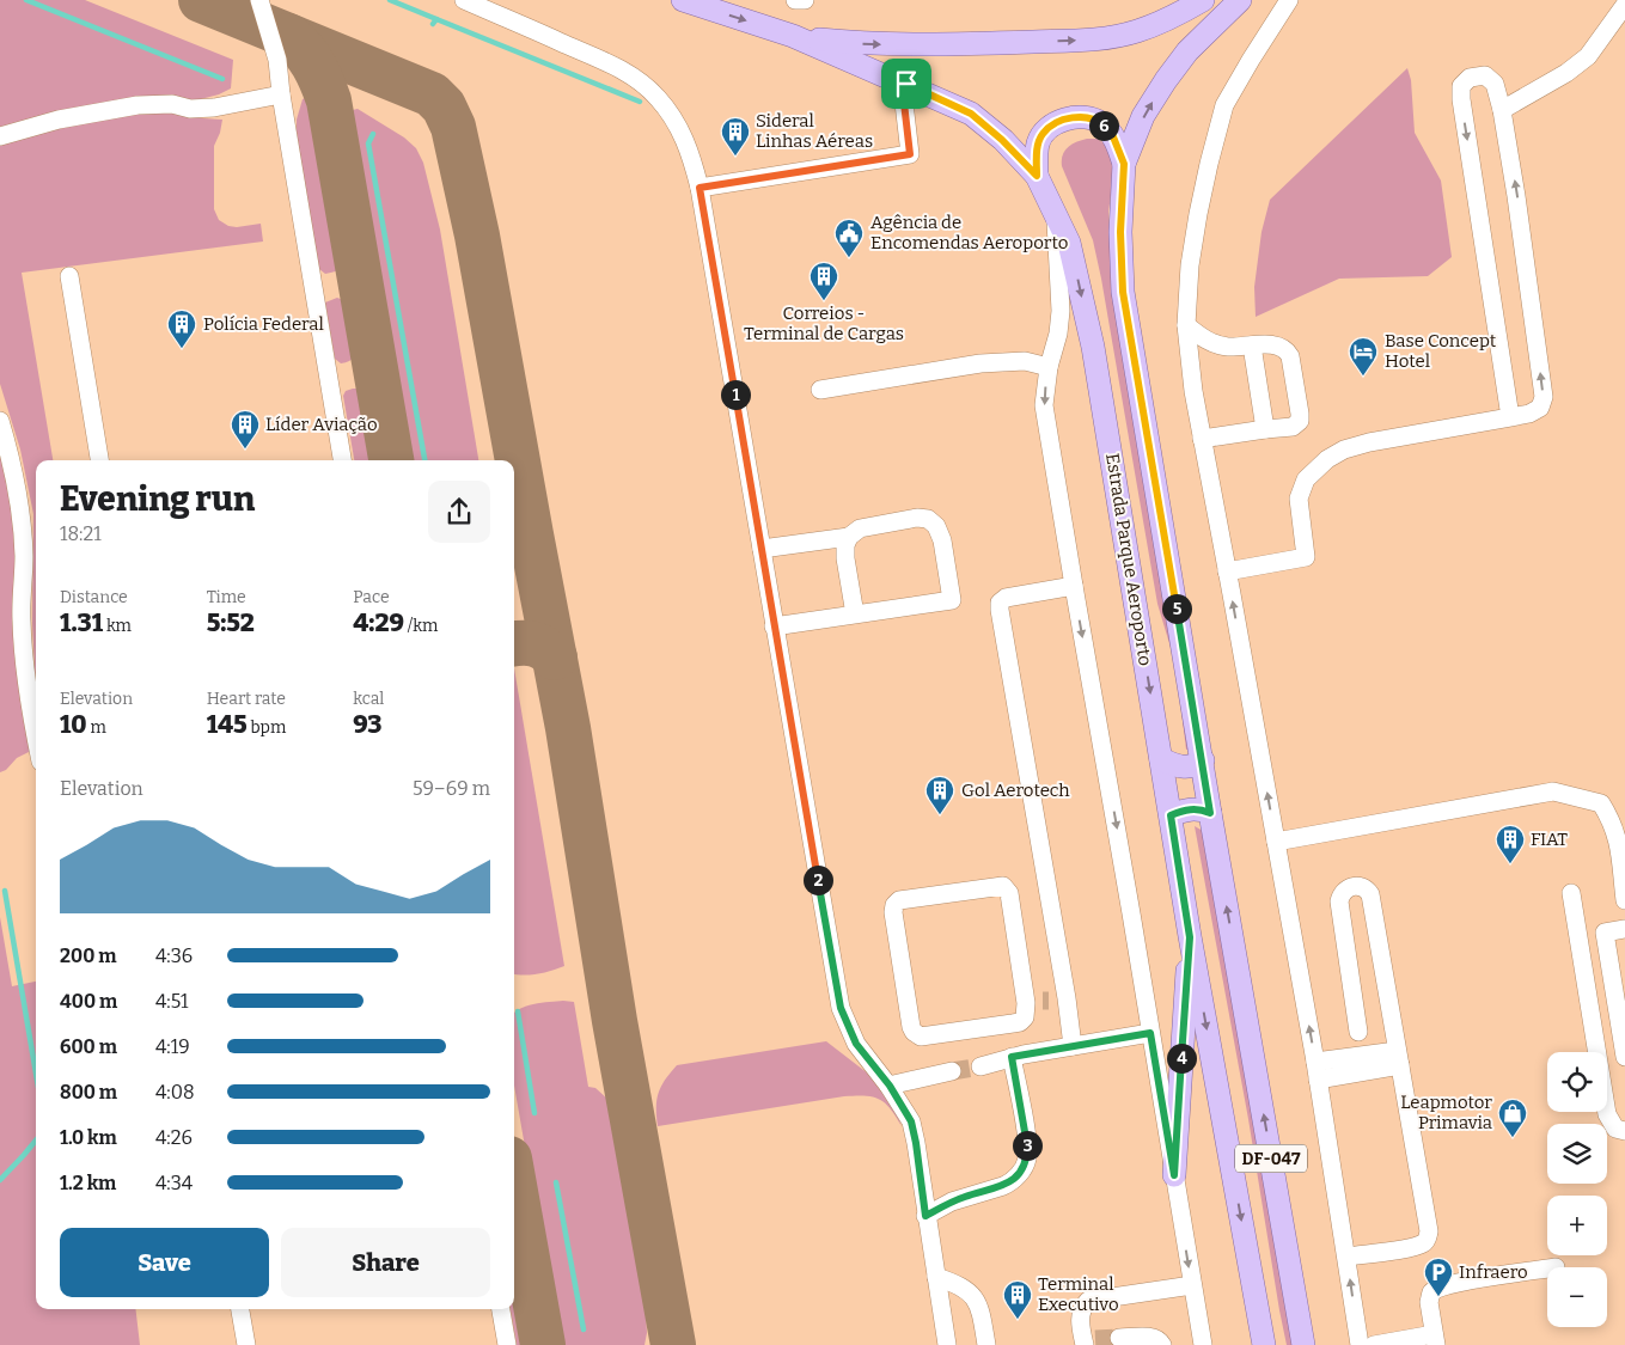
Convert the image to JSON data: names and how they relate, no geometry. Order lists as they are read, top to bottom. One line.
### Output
{"streets":{"main road":["Estrada Parque Aeroporto","DF-047"]},"places":{"building":["Sideral Linhas Aéreas","Correios - Terminal de Cargas","Polícia Federal","Líder Aviação","Gol Aerotech","FIAT","Terminal Executivo"],"public building":["Agência de Encomendas Aeroporto"],"hotel":["Base Concept Hotel"],"shop":["Leapmotor Primavia"],"parking":["Infraero"]},"page":{"pins":["6","1","5","2","4","3"],"heading":["Evening run","18:21"],"stats":[["Distance","1.31 km"],["Time","5:52"],["Pace","4:29 /km"],["Elevation","10 m"],["Heart rate","145 bpm"],["kcal","93"]],"chart":["Elevation","59–69 m"],"list":[{"name":"200 m","note":"4:36"},{"name":"400 m","note":"4:51"},{"name":"600 m","note":"4:19"},{"name":"800 m","note":"4:08"},{"name":"1.0 km","note":"4:26"},{"name":"1.2 km","note":"4:34"}],"map_buttons":["+","−"],"buttons":["Save","Share"]}}
